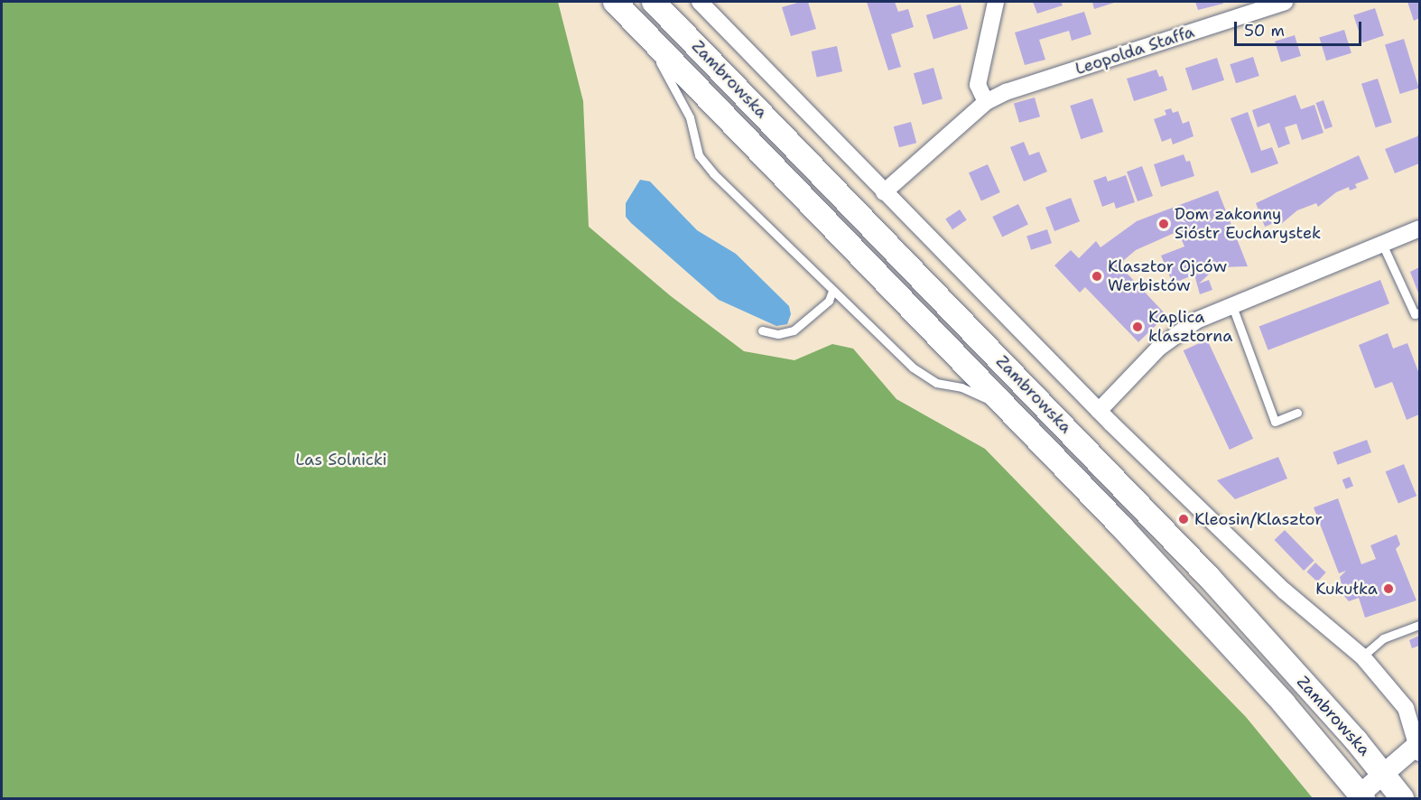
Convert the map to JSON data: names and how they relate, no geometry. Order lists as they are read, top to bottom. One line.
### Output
{"streets":{"main road":["Zambrowska"],"street":["Leopolda Staffa"]},"crossings":[["Leopolda Staffa","Zambrowska"]],"parks":["Las Solnicki"],"places":["Dom zakonny Sióstr Eucharystek","Klasztor Ojców Werbistów","Kaplica klasztorna","Kleosin/Klasztor","Kukułka"],"scale_bar":"50 m"}
